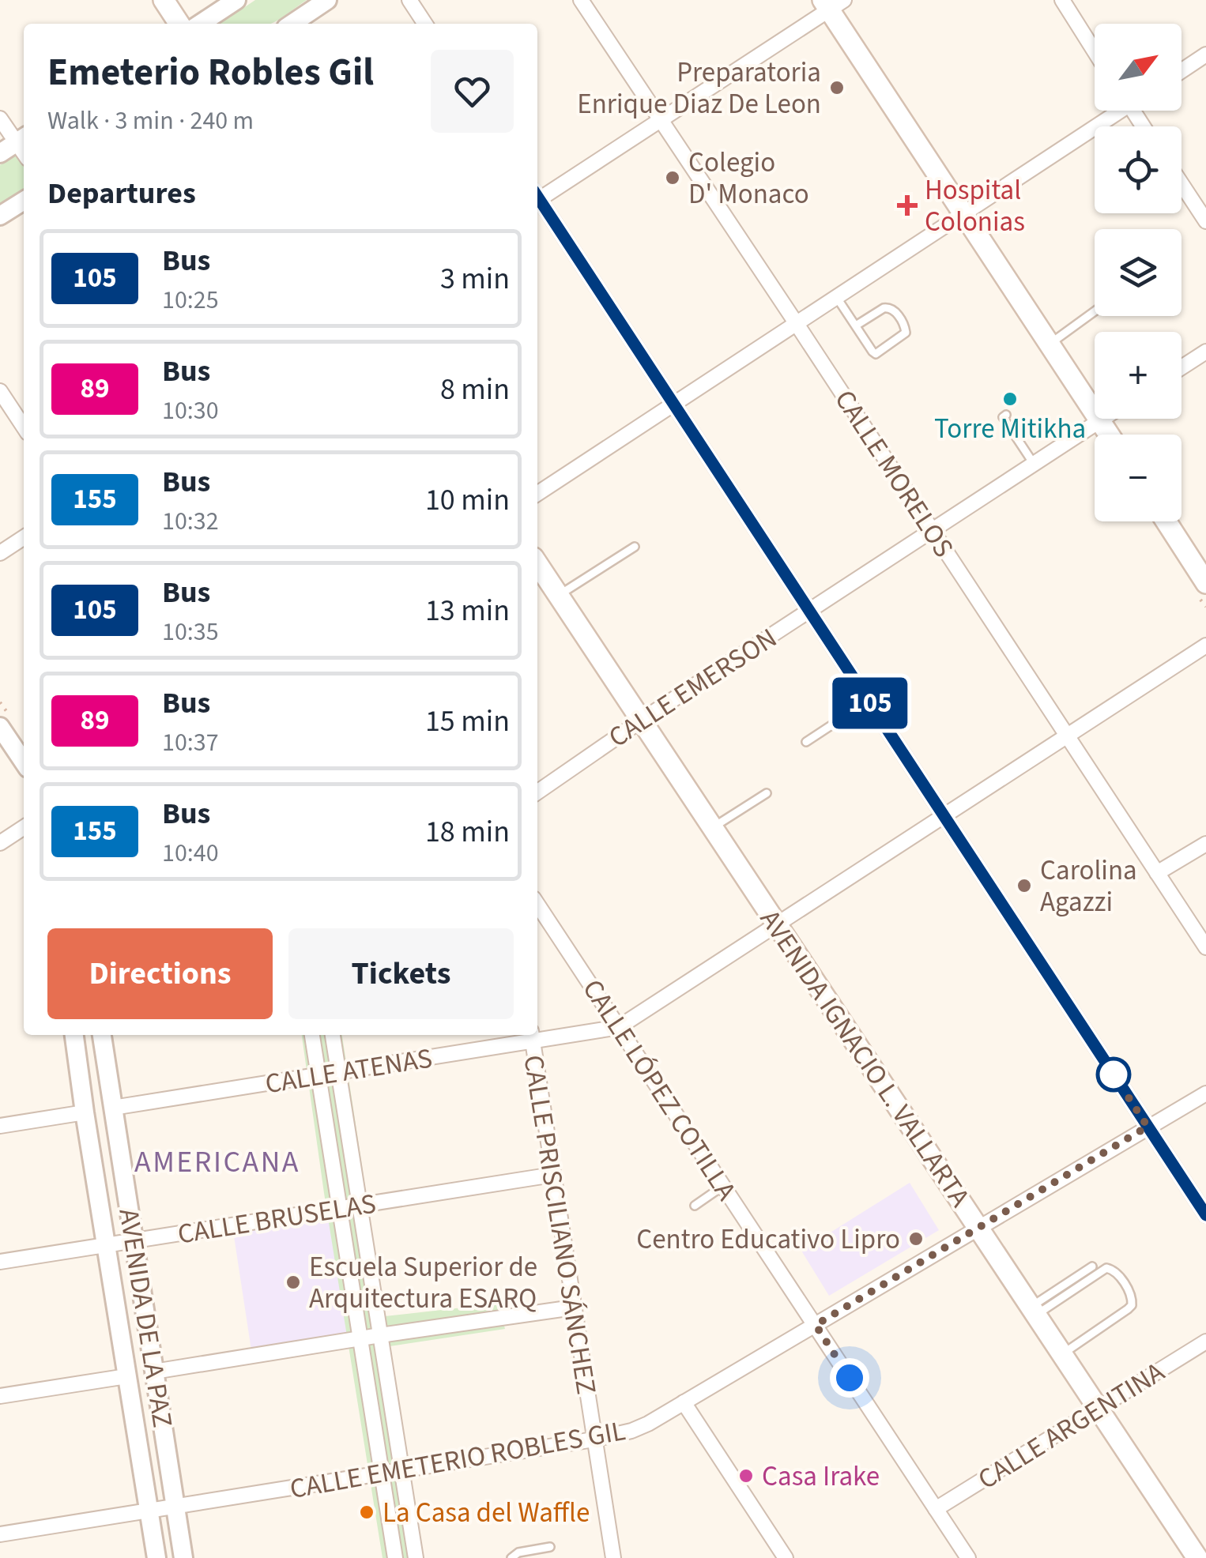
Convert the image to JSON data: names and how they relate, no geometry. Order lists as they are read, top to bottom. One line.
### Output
{"streets":{"main road":["AVENIDA IGNACIO L. VALLARTA"],"street":["CALLE MORELOS","CALLE EMERSON","CALLE ATENAS","CALLE LÓPEZ COTILLA","CALLE BRUSELAS","CALLE PRISCILIANO SÁNCHEZ","AVENIDA DE LA PAZ","CALLE ARGENTINA","CALLE EMETERIO ROBLES GIL"]},"crossings":[["CALLE MORELOS","CALLE EMERSON"],["CALLE MORELOS","CALLE ATENAS"],["CALLE EMERSON","AVENIDA IGNACIO L. VALLARTA"],["AVENIDA IGNACIO L. VALLARTA","CALLE ATENAS"],["AVENIDA IGNACIO L. VALLARTA","CALLE ARGENTINA"],["AVENIDA IGNACIO L. VALLARTA","CALLE EMETERIO ROBLES GIL"],["CALLE ATENAS","CALLE LÓPEZ COTILLA"],["CALLE ATENAS","CALLE PRISCILIANO SÁNCHEZ"],["CALLE ATENAS","AVENIDA DE LA PAZ"],["CALLE LÓPEZ COTILLA","CALLE ARGENTINA"],["CALLE LÓPEZ COTILLA","CALLE EMETERIO ROBLES GIL"],["CALLE BRUSELAS","CALLE PRISCILIANO SÁNCHEZ"],["CALLE BRUSELAS","AVENIDA DE LA PAZ"],["CALLE PRISCILIANO SÁNCHEZ","CALLE EMETERIO ROBLES GIL"],["AVENIDA DE LA PAZ","CALLE EMETERIO ROBLES GIL"]],"districts":["AMERICANA"],"places":{"other":["Preparatoria Enrique Diaz De Leon","Colegio D' Monaco","Torre Mitikha","Carolina Agazzi","Centro Educativo Lipro","Escuela Superior de Arquitectura ESARQ","Casa Irake","La Casa del Waffle"],"health":["Hospital Colonias"]},"lines":["bus line 105"],"north":"top right","page":{"on_map":"105","map_buttons":["+","−"],"heading":[["Emeterio Robles Gil","Walk · 3 min · 240 m"],"Departures"],"list":[{"mark":"105","name":"Bus","note":"10:25","value":"3 min"},{"mark":"89","name":"Bus","note":"10:30","value":"8 min"},{"mark":"155","name":"Bus","note":"10:32","value":"10 min"},{"mark":"105","name":"Bus","note":"10:35","value":"13 min"},{"mark":"89","name":"Bus","note":"10:37","value":"15 min"},{"mark":"155","name":"Bus","note":"10:40","value":"18 min"}],"buttons":["Directions","Tickets"]}}
